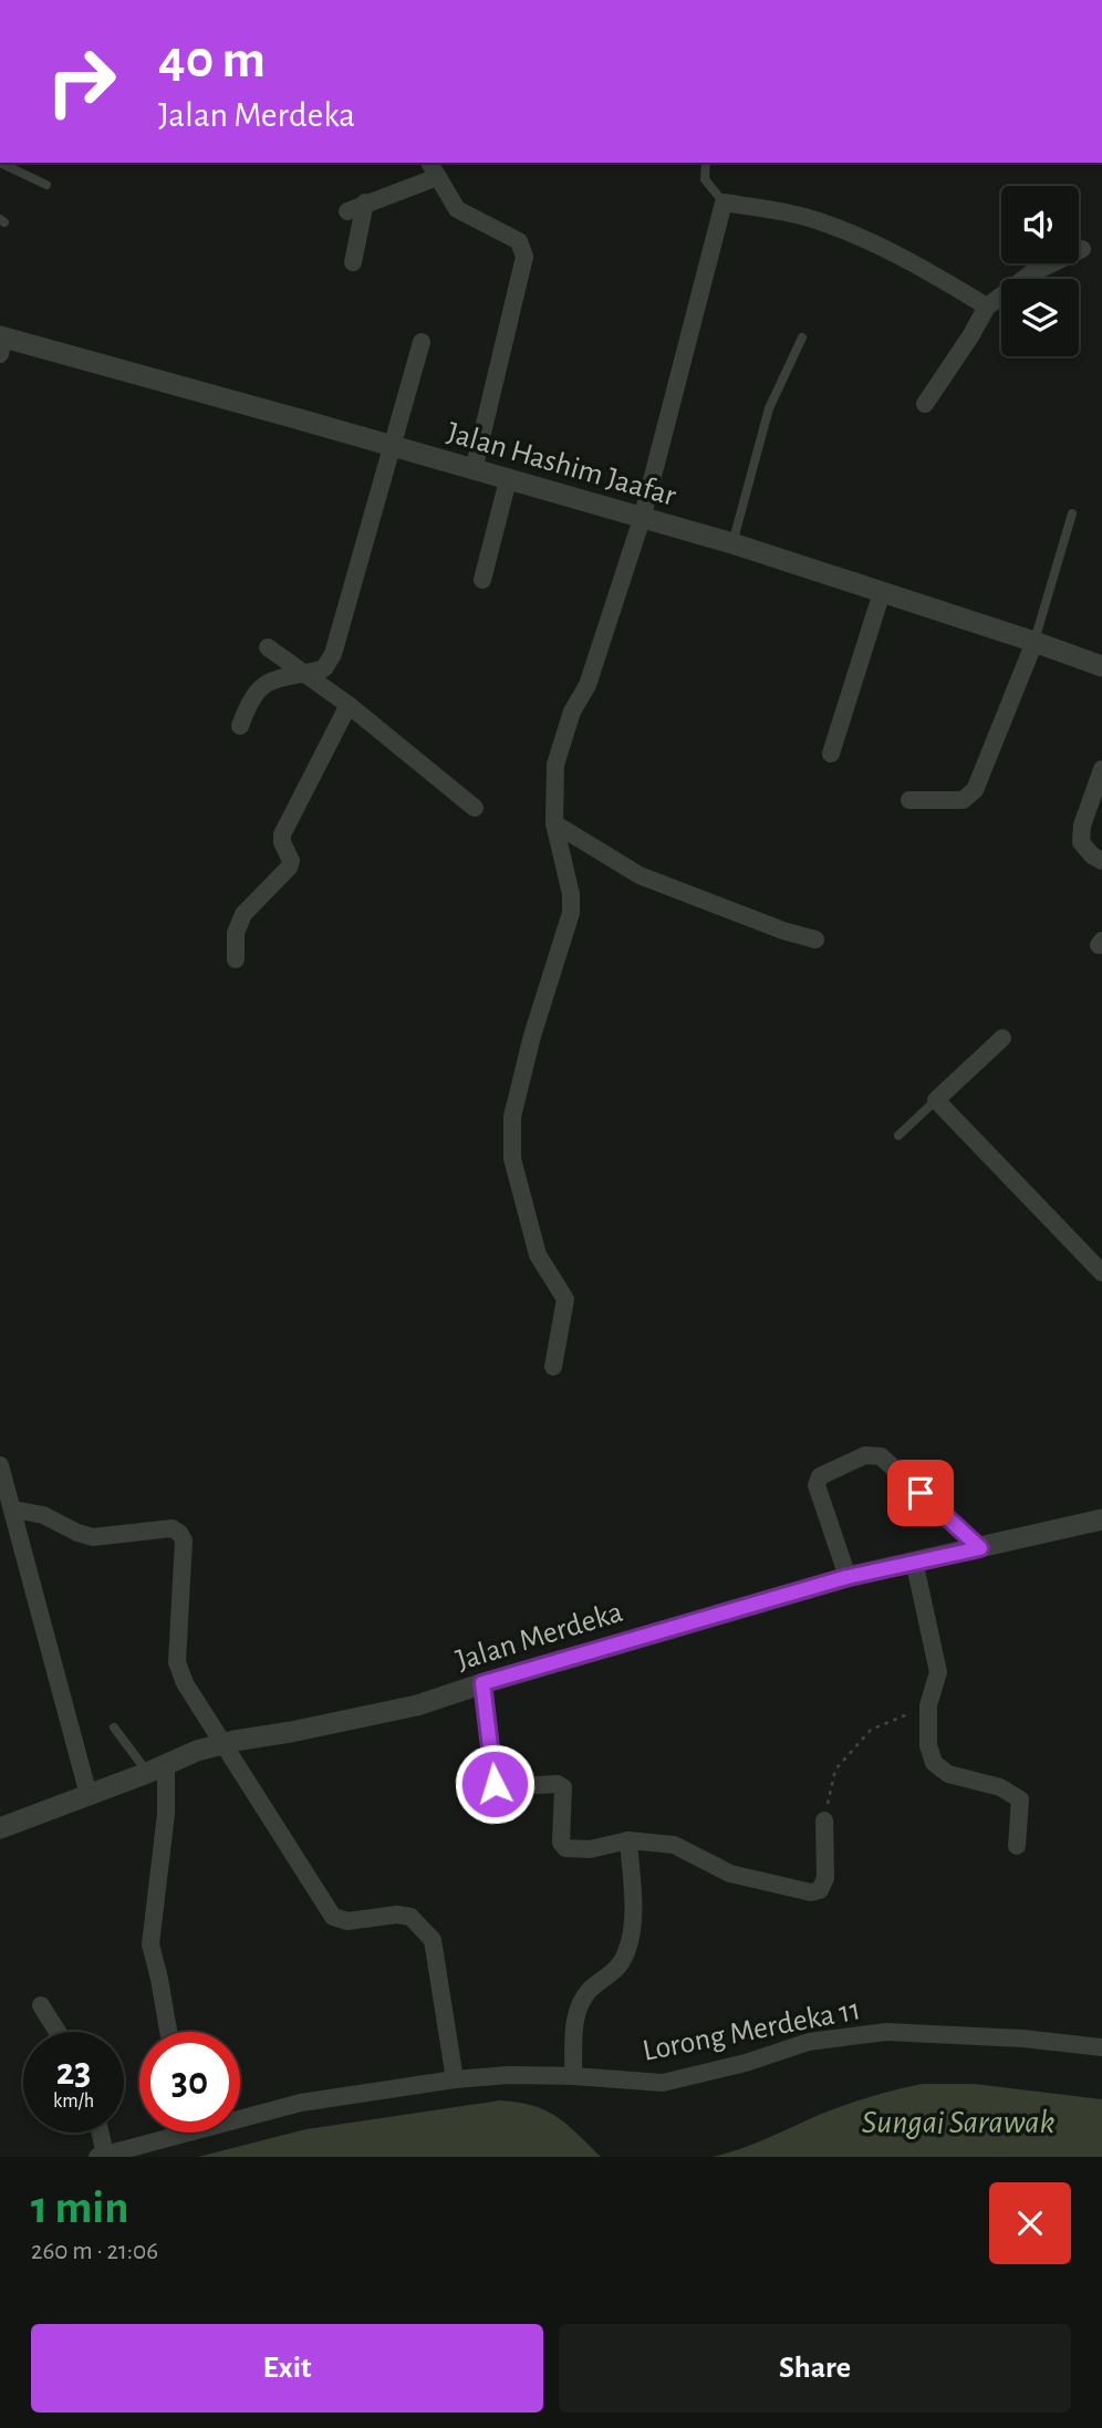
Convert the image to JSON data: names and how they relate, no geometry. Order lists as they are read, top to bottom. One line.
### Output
{"streets":{"street":["Jalan Hashim Jaafar","Jalan Merdeka","Lorong Merdeka 11"]},"water":["Sungai Sarawak"],"page":{"turn":["40 m","Jalan Merdeka"],"speed":"23 km/h","limit":"30","heading":["1 min","260 m · 21:06"],"buttons":["Exit","Share"]}}
